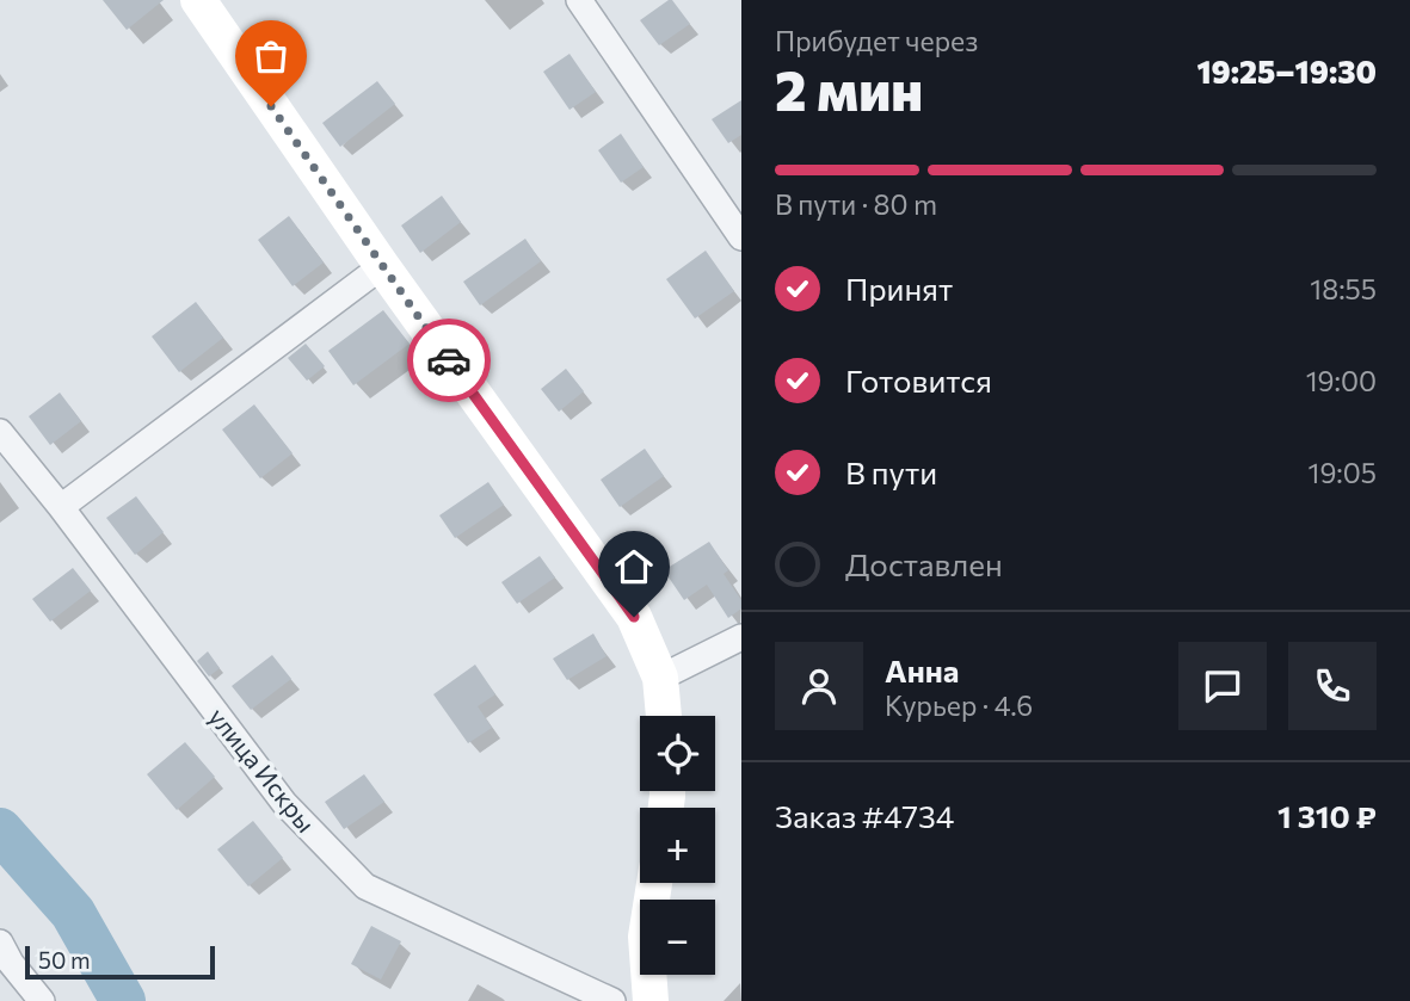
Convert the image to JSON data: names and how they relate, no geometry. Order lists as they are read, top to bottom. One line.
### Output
{"streets":{"street":["улица Искры"]},"scale_bar":"50 m","page":{"heading":["2 мин","Прибудет через","19:25–19:30"],"panel":["Анна","Курьер · 4.6","Заказ #4734","1 310 ₽"],"bar":"В пути · 80 m","list":[["Принят","18:55"],["Готовится","19:00"],["В пути","19:05"],"Доставлен"],"map_buttons":["+","−"],"scale":"50 m"}}
